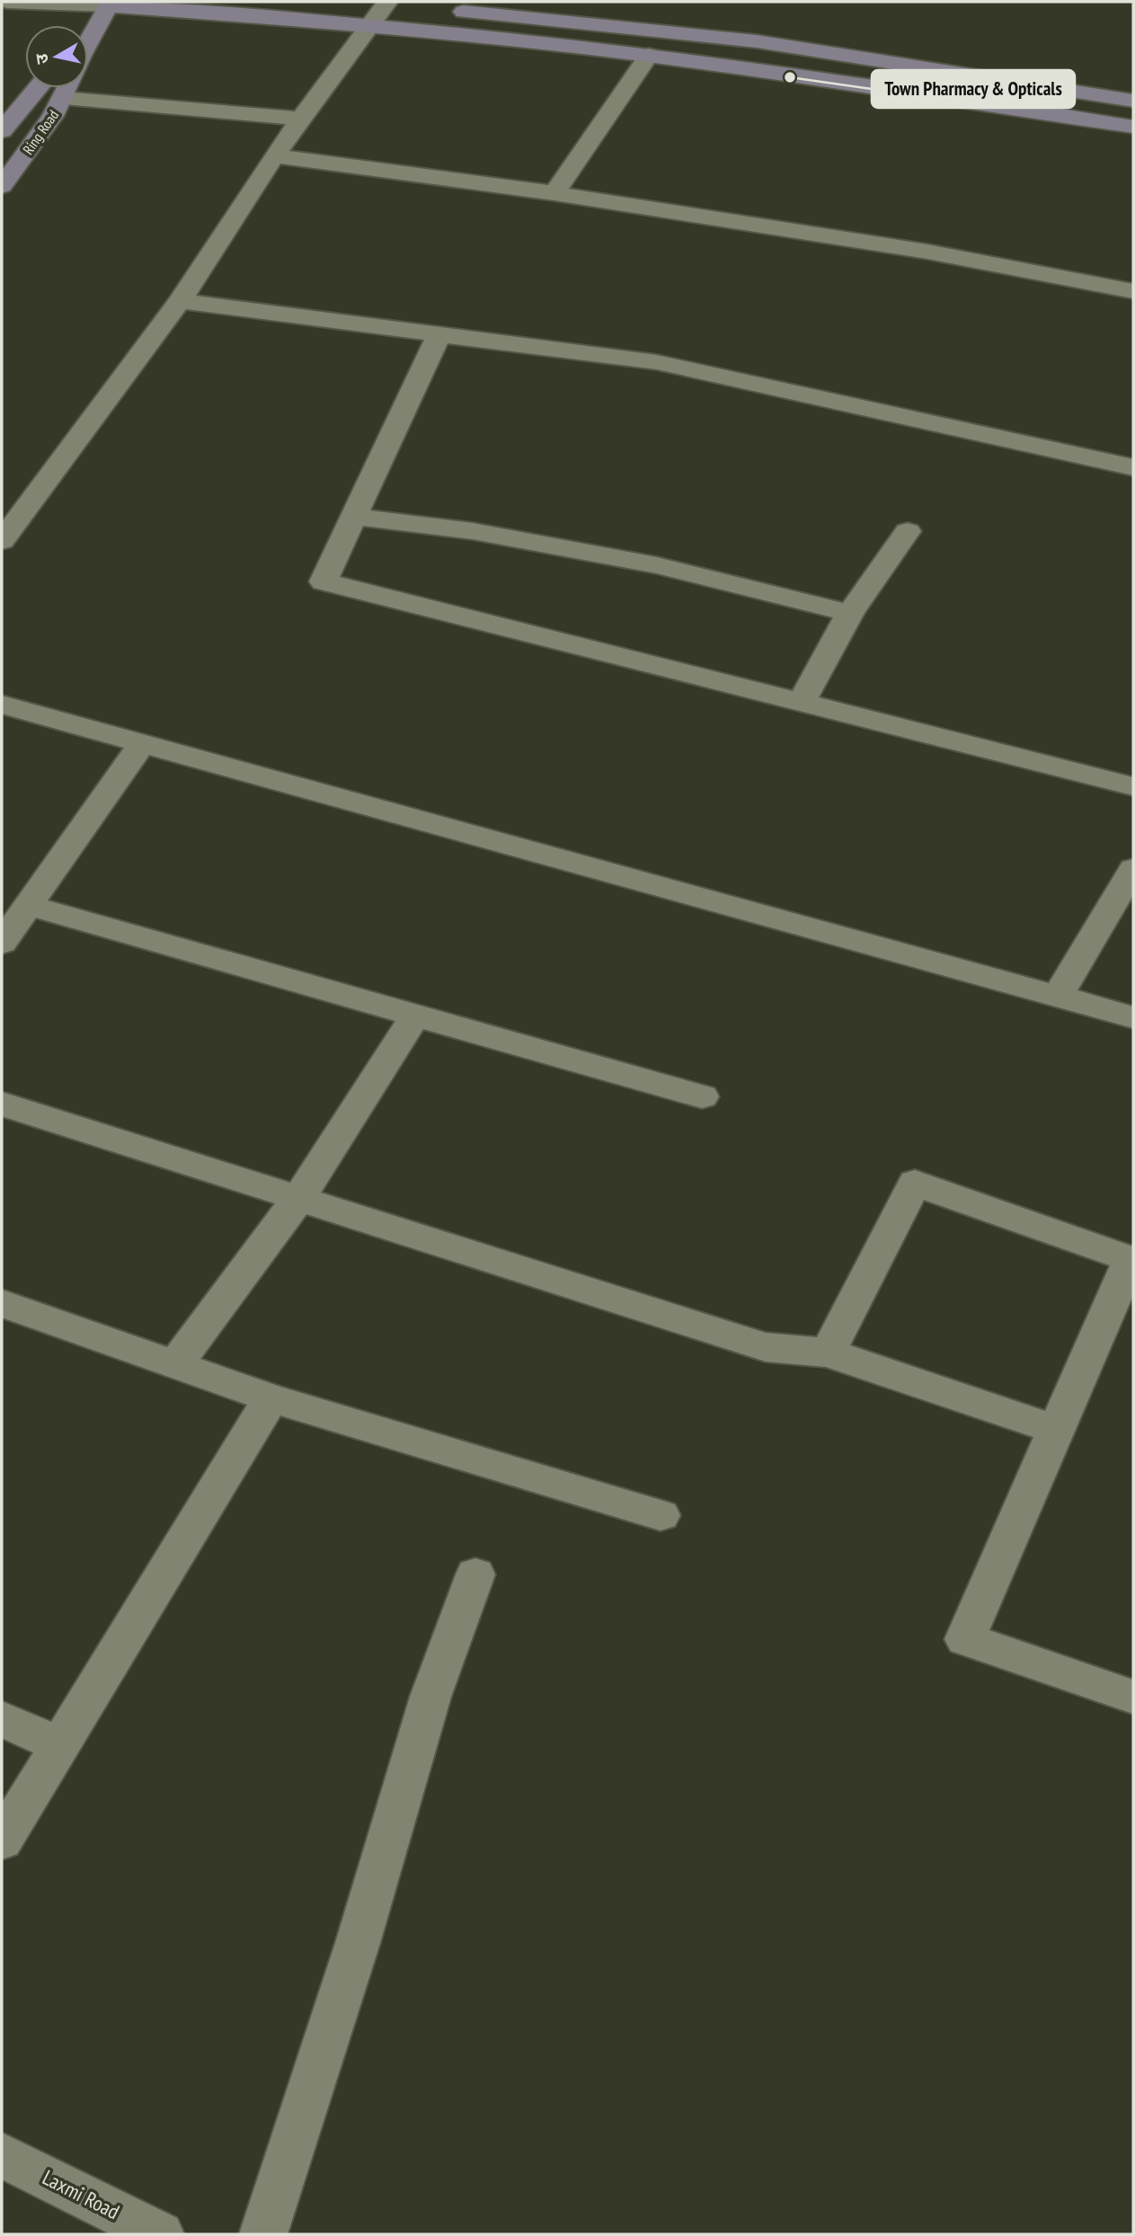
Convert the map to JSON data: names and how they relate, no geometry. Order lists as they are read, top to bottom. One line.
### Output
{"streets":{"main road":["Ring Road"],"street":["Laxmi Road"]},"places":["Town Pharmacy & Opticals"],"north":"left"}
